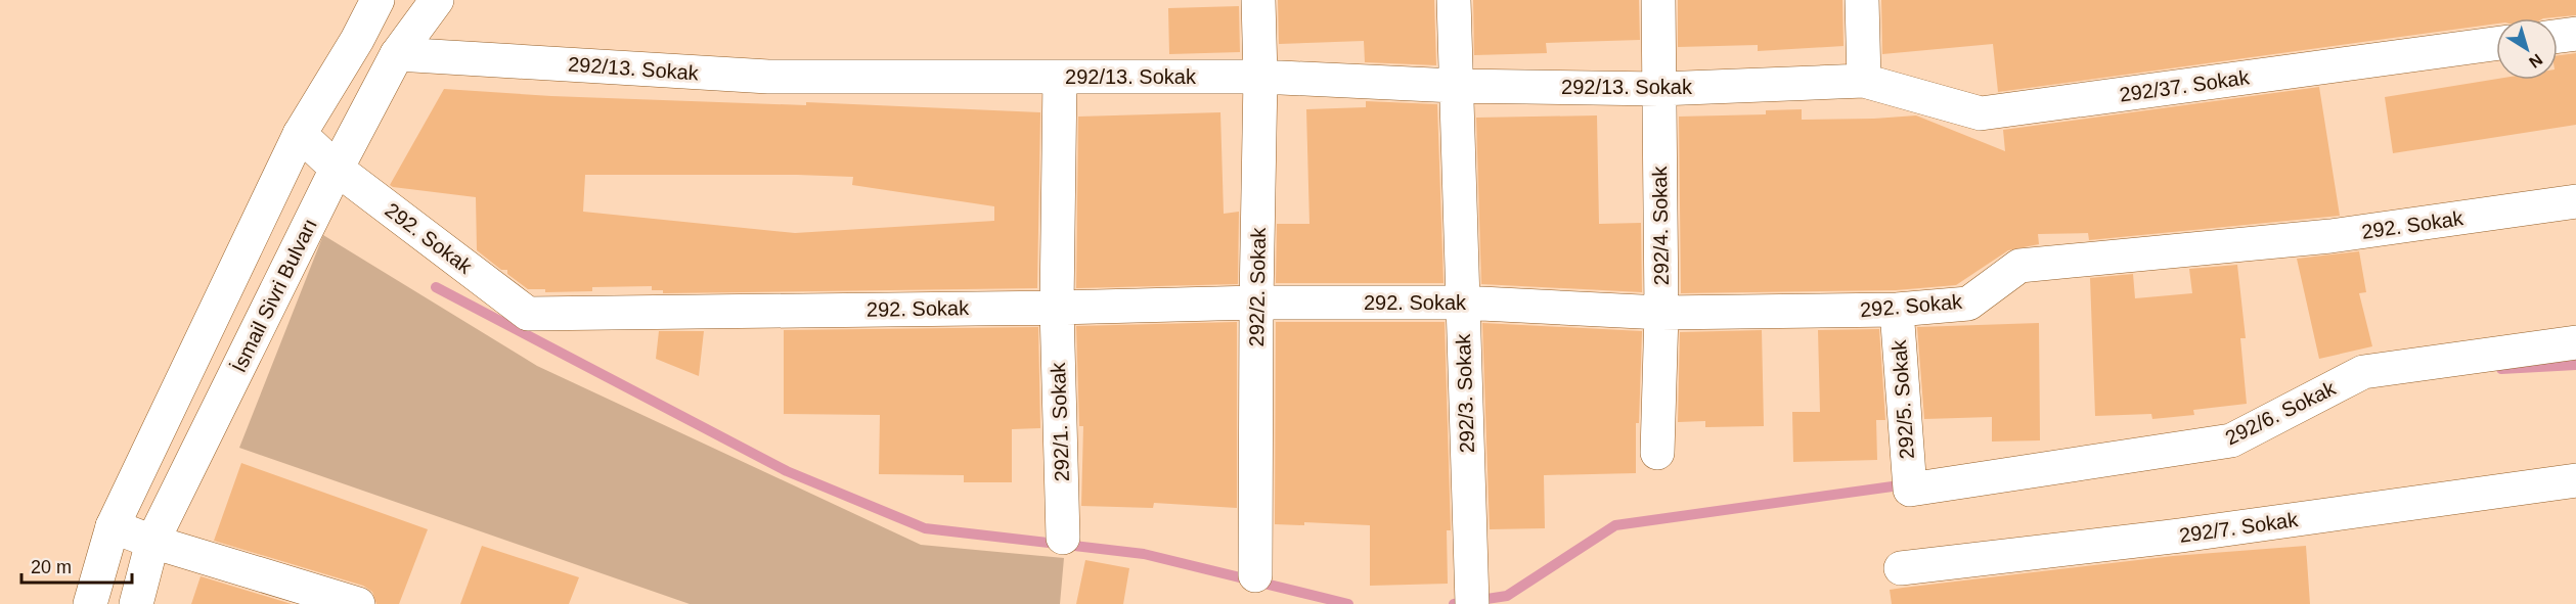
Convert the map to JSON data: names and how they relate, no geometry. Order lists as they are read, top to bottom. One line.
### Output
{"streets":{"street":["292/13. Sokak","292/37. Sokak","292. Sokak","292/4. Sokak","292/2. Sokak","İsmail Sivri Bulvarı","292/3. Sokak","292/5. Sokak","292/6. Sokak","292/1. Sokak","292/7. Sokak"]},"crossings":[["292/13. Sokak","292/37. Sokak"],["292/13. Sokak","292/4. Sokak"],["292/13. Sokak","292/2. Sokak"],["292/13. Sokak","İsmail Sivri Bulvarı"],["292/13. Sokak","292/3. Sokak"],["292/13. Sokak","292/1. Sokak"],["292. Sokak","292/4. Sokak"],["292. Sokak","292/2. Sokak"],["292. Sokak","İsmail Sivri Bulvarı"],["292. Sokak","292/3. Sokak"],["292. Sokak","292/5. Sokak"],["292. Sokak","292/1. Sokak"],["292/5. Sokak","292/6. Sokak"]],"scale_bar":"20 m","north":"bottom right"}
